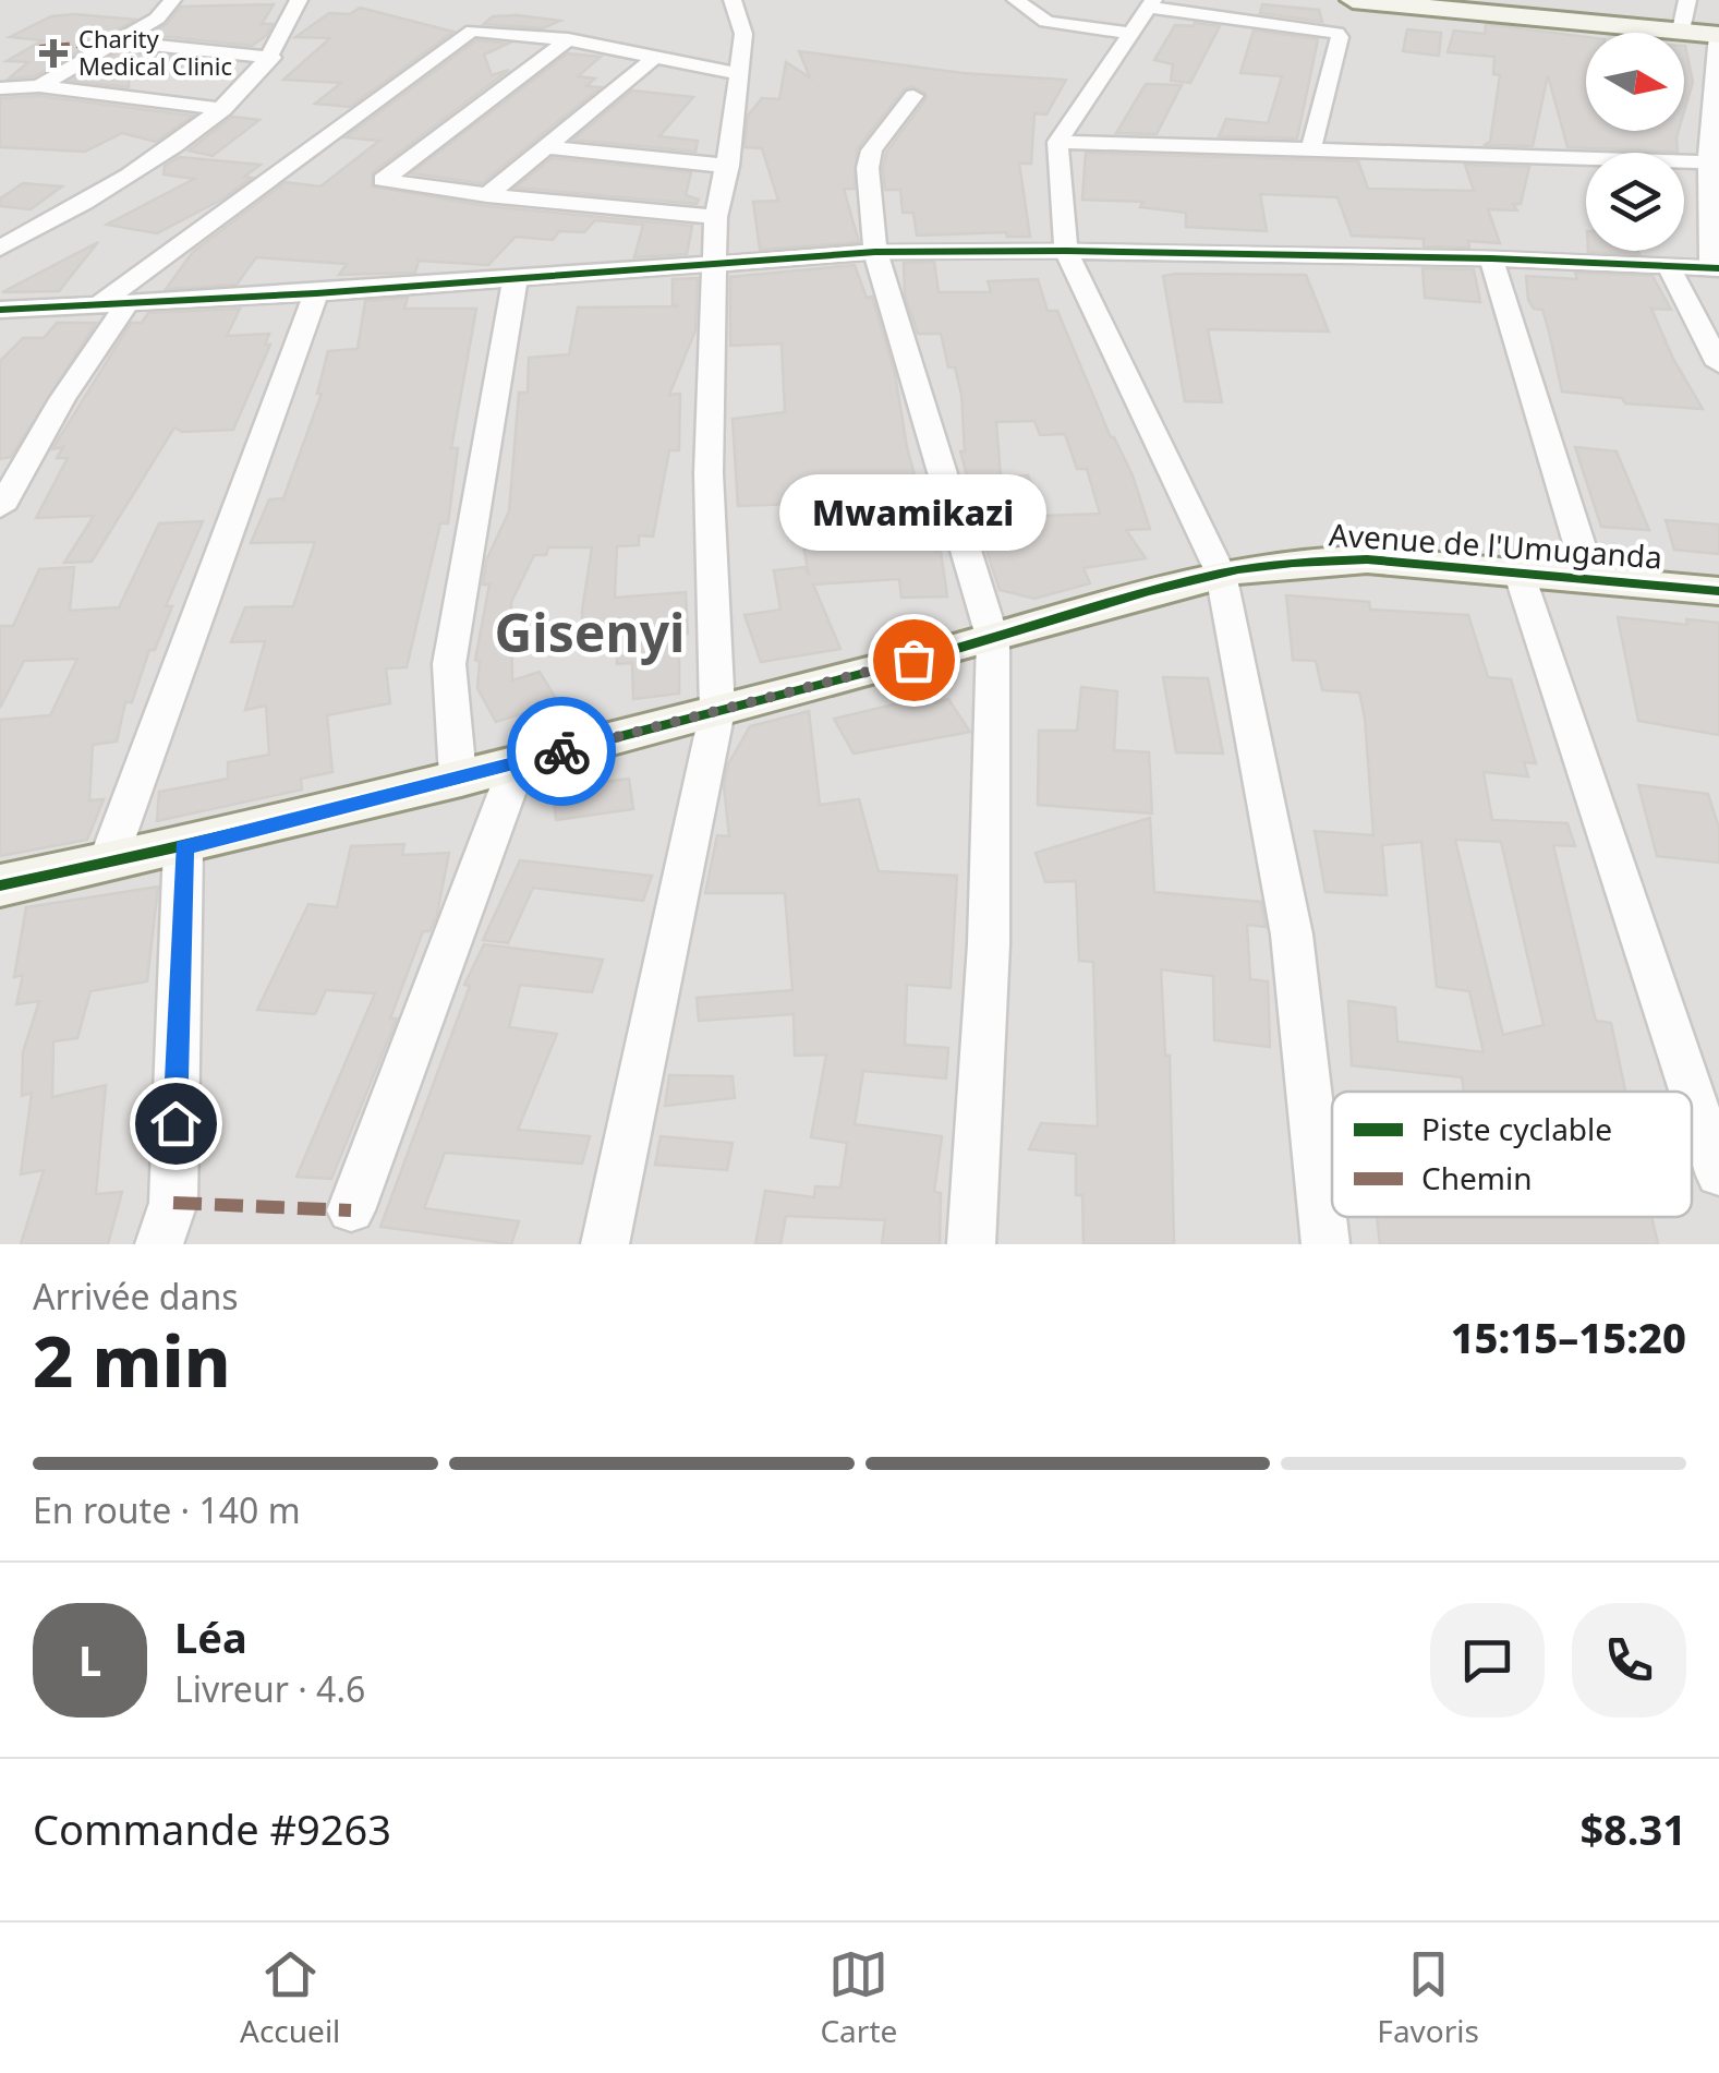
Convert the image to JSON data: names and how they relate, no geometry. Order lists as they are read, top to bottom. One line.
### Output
{"streets":{"street":["Avenue de l'Umuganda"]},"districts":["Gisenyi"],"places":{"health":["Charity Medical Clinic"],"other":["Mwamikazi"]},"legend":["Piste cyclable","Chemin"],"north":"right","page":{"bubble":"Mwamikazi","heading":["2 min","Arrivée dans","15:15–15:20"],"panel":["Léa","Livreur · 4.6","Commande #9263","$8.31"],"bar":"En route · 140 m","round":"L","tabs":["Accueil","Carte","Favoris"]}}
